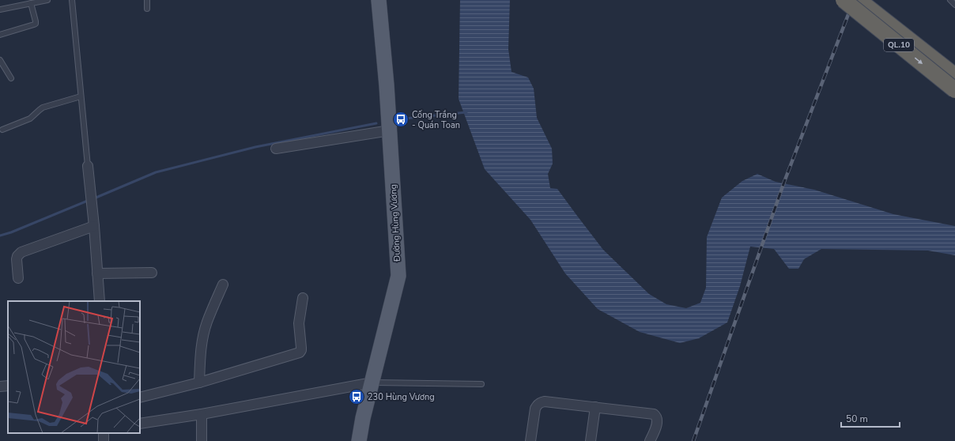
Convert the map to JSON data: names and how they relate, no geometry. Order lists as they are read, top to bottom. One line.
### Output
{"streets":{"highway":["QL.10"],"main road":["Đường Hùng Vương"]},"places":{"bus stop":["Cống Trắng - Quán Toan","230 Hùng Vương"]},"scale_bar":"50 m"}
